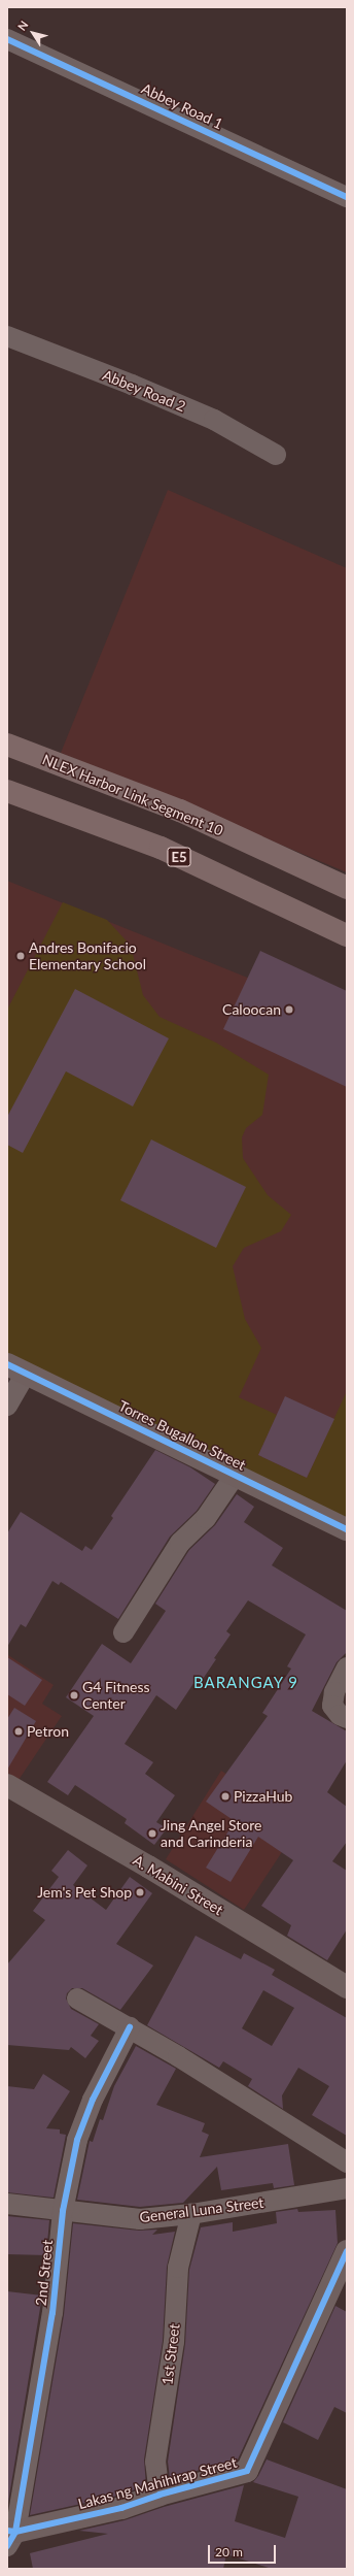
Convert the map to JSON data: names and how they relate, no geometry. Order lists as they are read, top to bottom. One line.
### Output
{"streets":{"highway":["NLEX Harbor Link Segment 10","E5"],"street":["Abbey Road 1","Abbey Road 2","Torres Bugallon Street","A. Mabini Street","General Luna Street","2nd Street","1st Street","Lakas ng Mahihirap Street"]},"crossings":[["General Luna Street","2nd Street"],["General Luna Street","1st Street"],["2nd Street","Lakas ng Mahihirap Street"],["1st Street","Lakas ng Mahihirap Street"]],"districts":["BARANGAY 9"],"places":["Andres Bonifacio Elementary School","Caloocan","G4 Fitness Center","Petron","PizzaHub","Jing Angel Store and Carinderia","Jem's Pet Shop"],"scale_bar":"20 m","north":"top left"}
